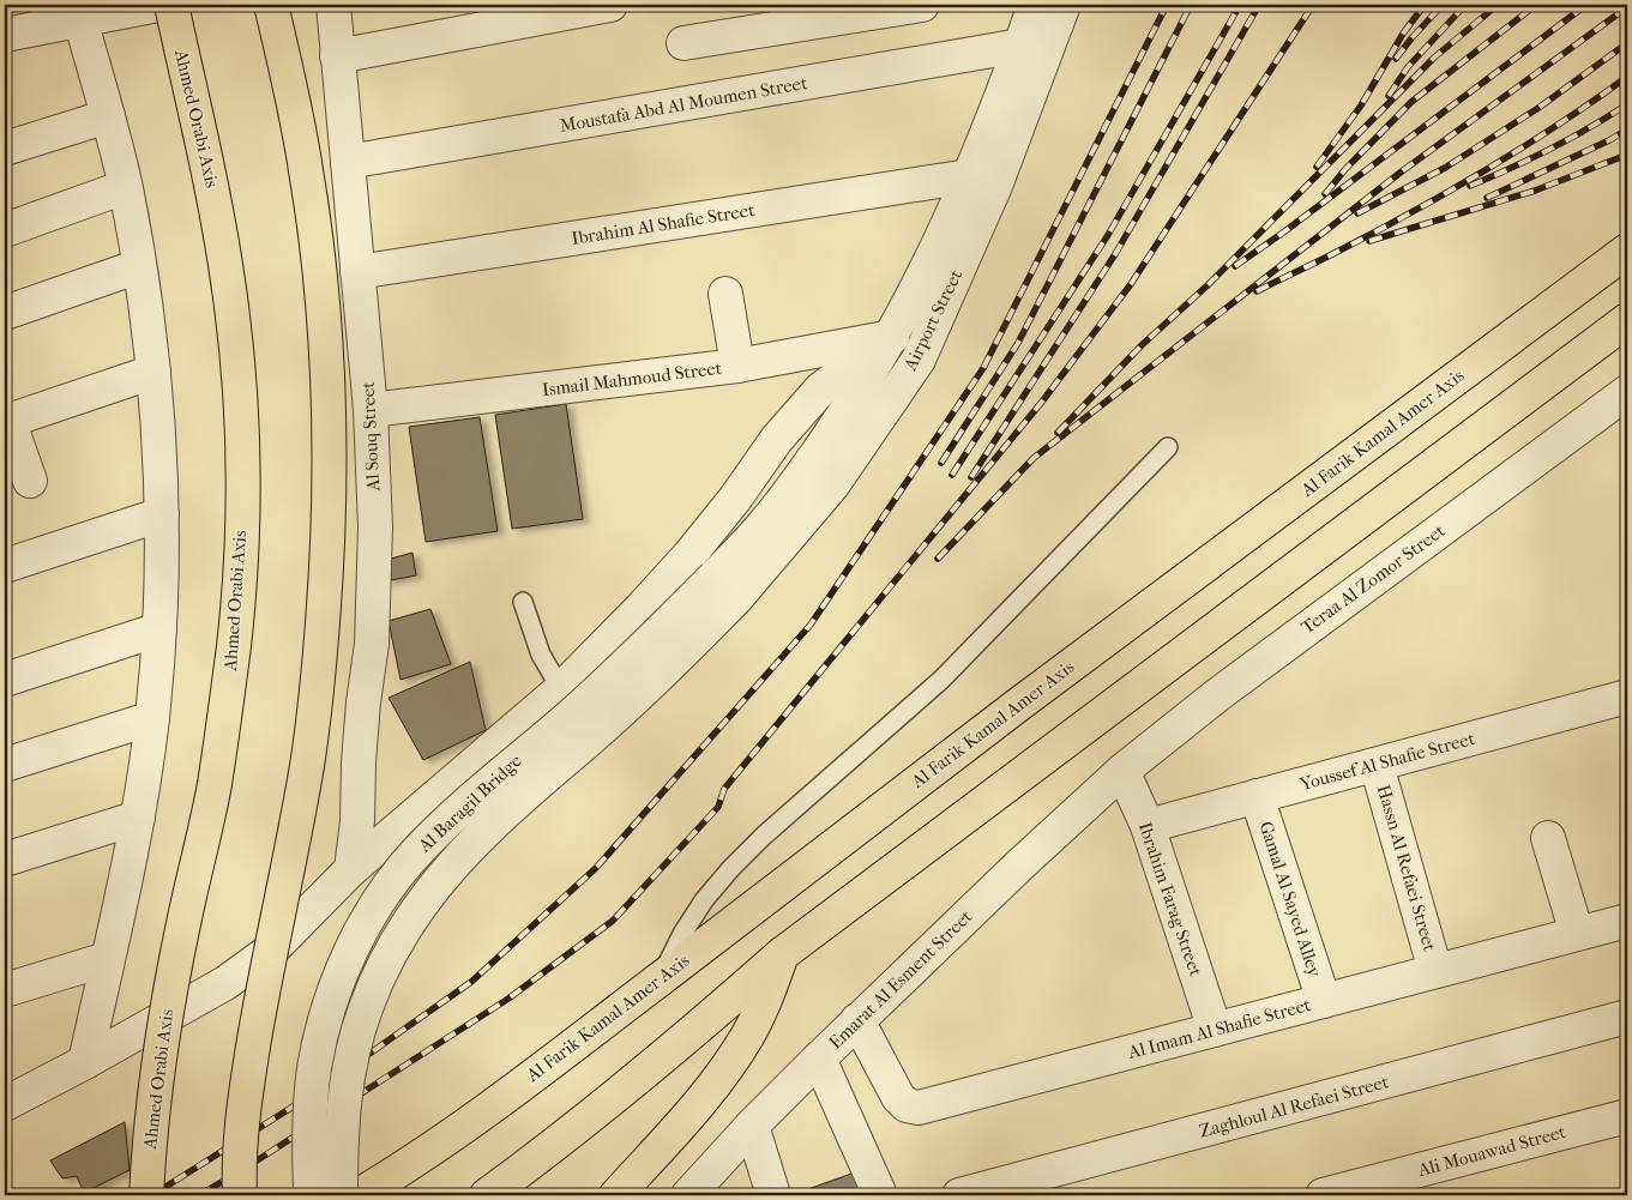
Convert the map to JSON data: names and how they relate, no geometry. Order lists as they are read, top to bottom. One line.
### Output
{"streets":{"main road":["Ahmed Orabi Axis","Al Farik Kamal Amer Axis"],"street":["Moustafa Abd Al Moumen Street","Ibrahim Al Shafie Street","Airport Street","Ismail Mahmoud Street","Al Souq Street","Teraa Al Zomor Street","Youssef Al Shafie Street","Al Baragil Bridge","Hassn Al Refaei Street","Ibrahim Farag Street","Gamal Al Sayed Alley","Emarat Al Esment Street","Al Imam Al Shafie Street","Zaghloul Al Refaei Street","Ali Mouawad Street"]},"crossings":[["Moustafa Abd Al Moumen Street","Airport Street"],["Moustafa Abd Al Moumen Street","Al Souq Street"],["Ibrahim Al Shafie Street","Airport Street"],["Ibrahim Al Shafie Street","Al Souq Street"],["Airport Street","Ismail Mahmoud Street"],["Airport Street","Al Baragil Bridge"],["Ismail Mahmoud Street","Al Souq Street"],["Teraa Al Zomor Street","Ibrahim Farag Street"],["Teraa Al Zomor Street","Emarat Al Esment Street"],["Youssef Al Shafie Street","Hassn Al Refaei Street"],["Youssef Al Shafie Street","Ibrahim Farag Street"],["Youssef Al Shafie Street","Gamal Al Sayed Alley"],["Hassn Al Refaei Street","Al Imam Al Shafie Street"],["Ibrahim Farag Street","Emarat Al Esment Street"],["Ibrahim Farag Street","Al Imam Al Shafie Street"],["Gamal Al Sayed Alley","Al Imam Al Shafie Street"],["Emarat Al Esment Street","Al Imam Al Shafie Street"]]}
